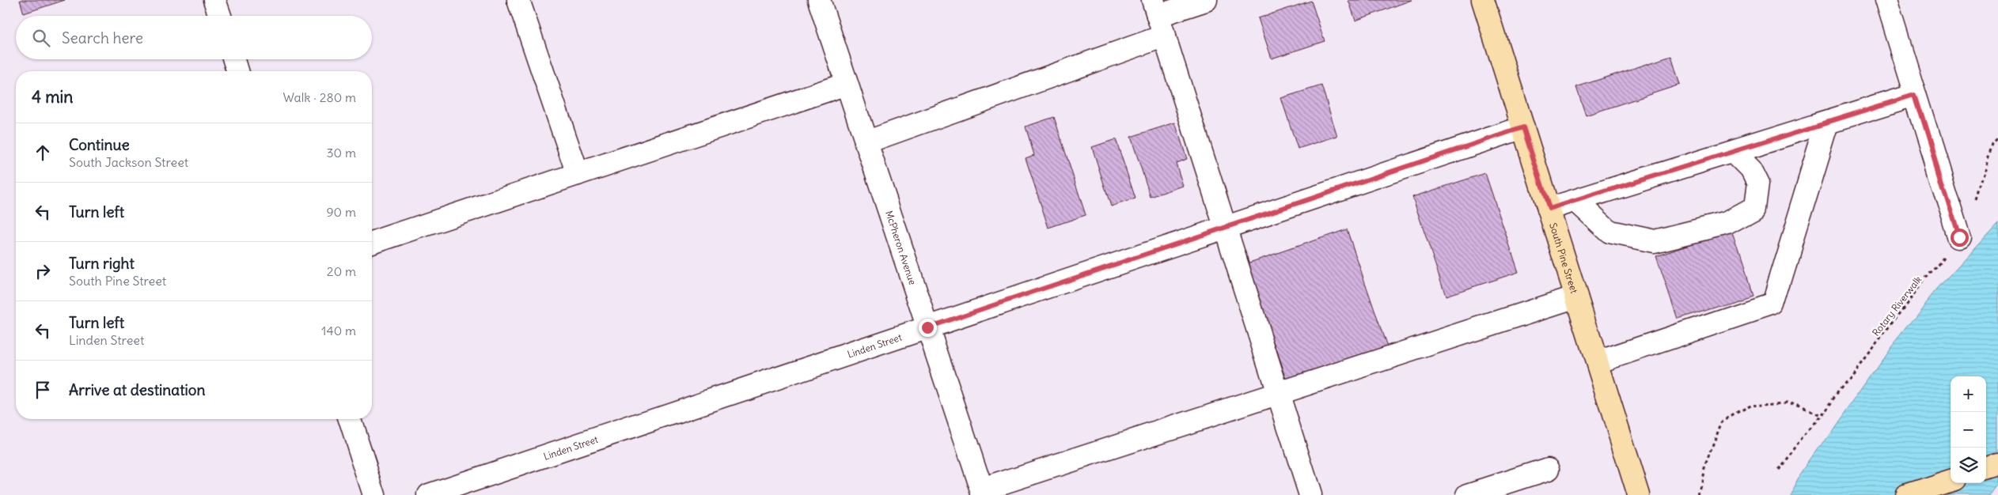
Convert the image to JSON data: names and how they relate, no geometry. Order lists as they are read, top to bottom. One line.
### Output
{"streets":{"main road":["South Pine Street"],"street":["McPheron Avenue","Linden Street"],"path":["Rotary Riverwalk"]},"crossings":[["McPheron Avenue","Linden Street"],["South Pine Street","Linden Street"]],"page":{"search":"Search here","heading":["4 min","Walk · 280 m"],"list":[["Continue","South Jackson Street","30 m"],["Turn left","90 m"],["Turn right","South Pine Street","20 m"],["Turn left","Linden Street","140 m"],"Arrive at destination"],"map_buttons":["+","−"]}}
